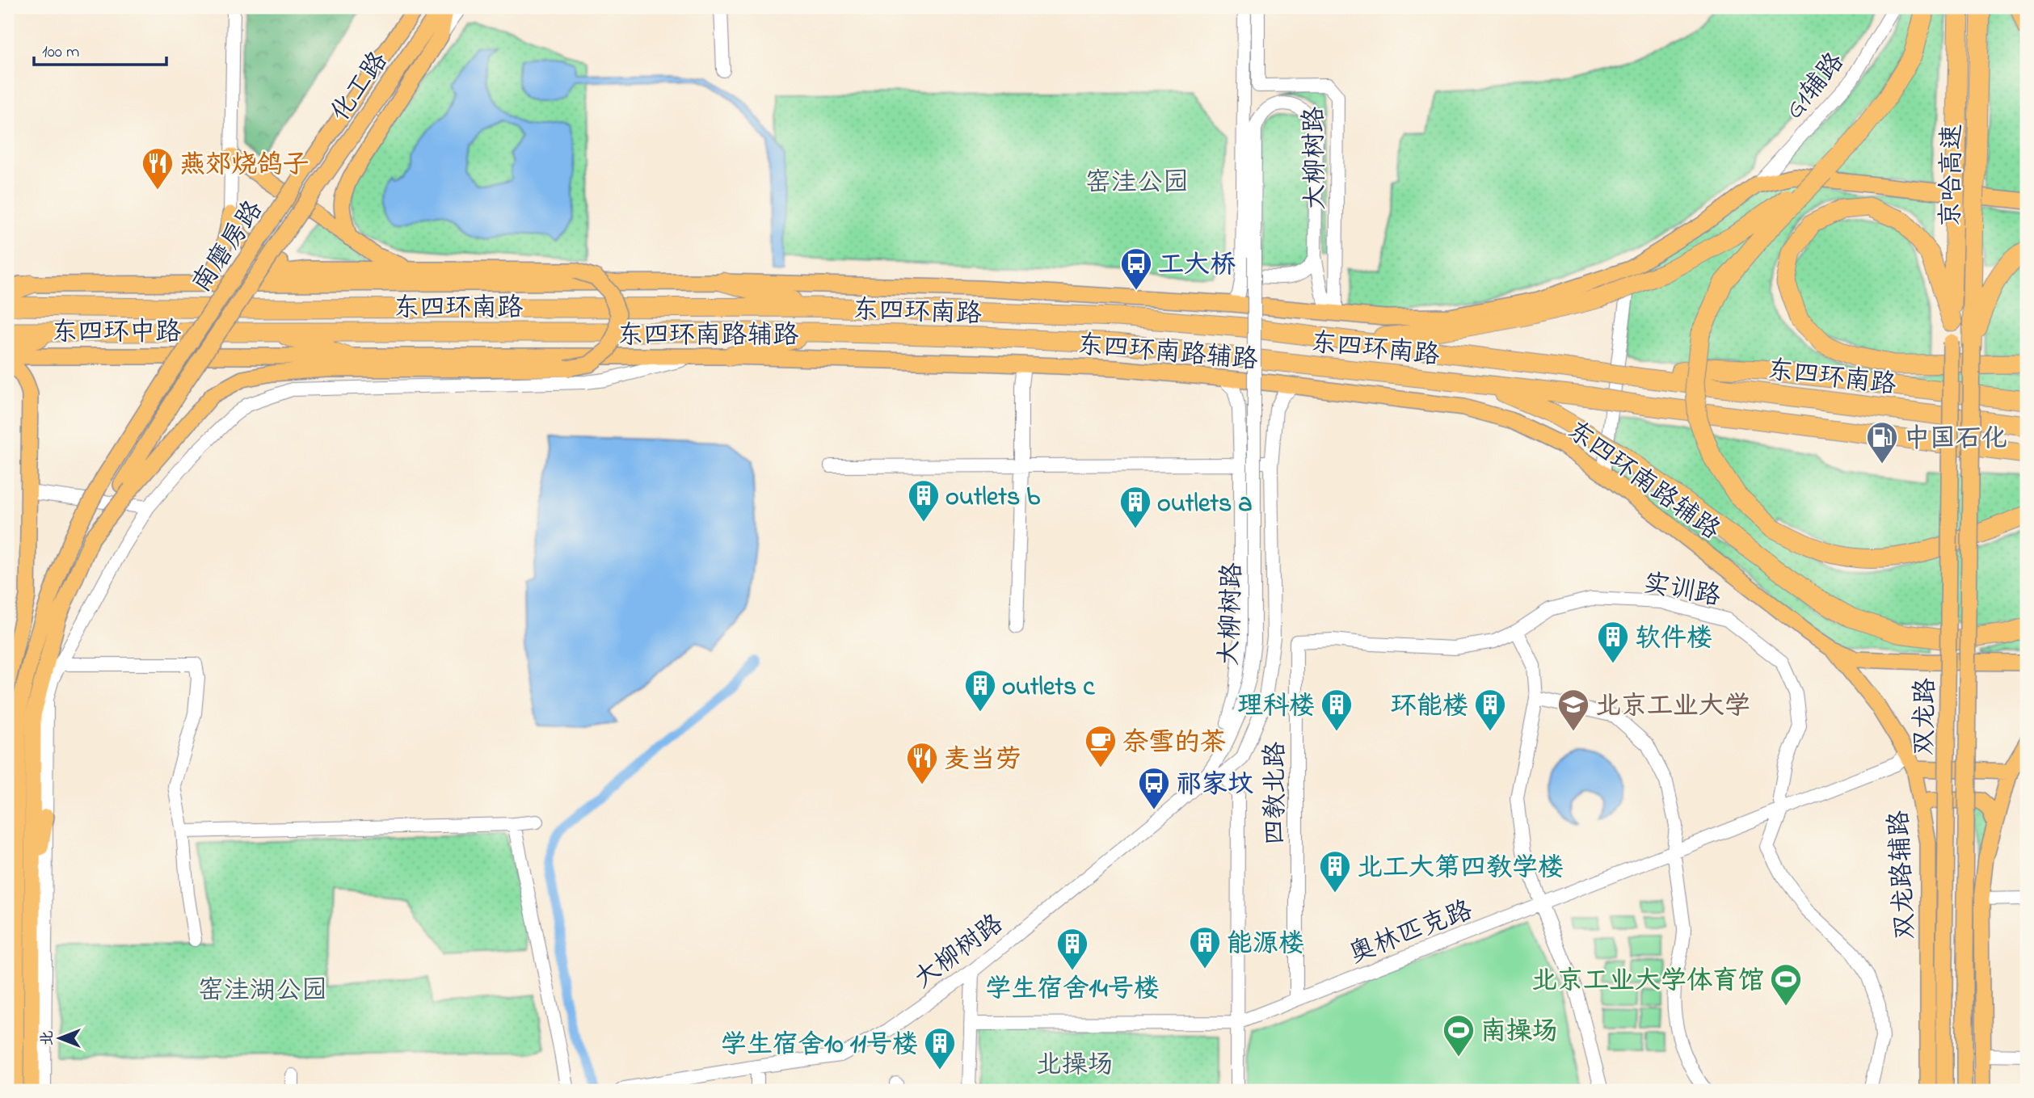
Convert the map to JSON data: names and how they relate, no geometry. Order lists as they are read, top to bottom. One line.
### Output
{"streets":{"highway":["京哈高速","东四环南路","东四环中路"],"main road":["化工路","南磨房路","东四环南路辅路","双龙路","双龙路辅路"],"street":["G1辅路","大柳树路","实训路","四教北路","奥林匹克路"]},"crossings":[["G1辅路","东四环南路辅路"],["化工路","南磨房路"],["大柳树路","东四环南路辅路"],["京哈高速","双龙路"],["东四环南路","东四环中路"],["东四环中路","东四环南路辅路"],["东四环南路辅路","双龙路辅路"],["实训路","四教北路"],["实训路","奥林匹克路"],["四教北路","奥林匹克路"],["双龙路辅路","奥林匹克路"]],"parks":["窑洼公园","窑洼湖公园","北操场"],"places":{"restaurant":["燕郊烧鸽子","麦当劳"],"bus stop":["工大桥","祁家坟"],"fuel station":["中国石化"],"building":["outlets b","outlets a","软件楼","outlets c","理科楼","环能楼","北工大第四教学楼","能源楼","学生宿舍14号楼","学生宿舍10 11号楼"],"school or university":["北京工业大学"],"cafe":["奈雪的茶"],"sports":["北京工业大学体育馆","南操场"]},"scale_bar":"100 m","north":"left"}
